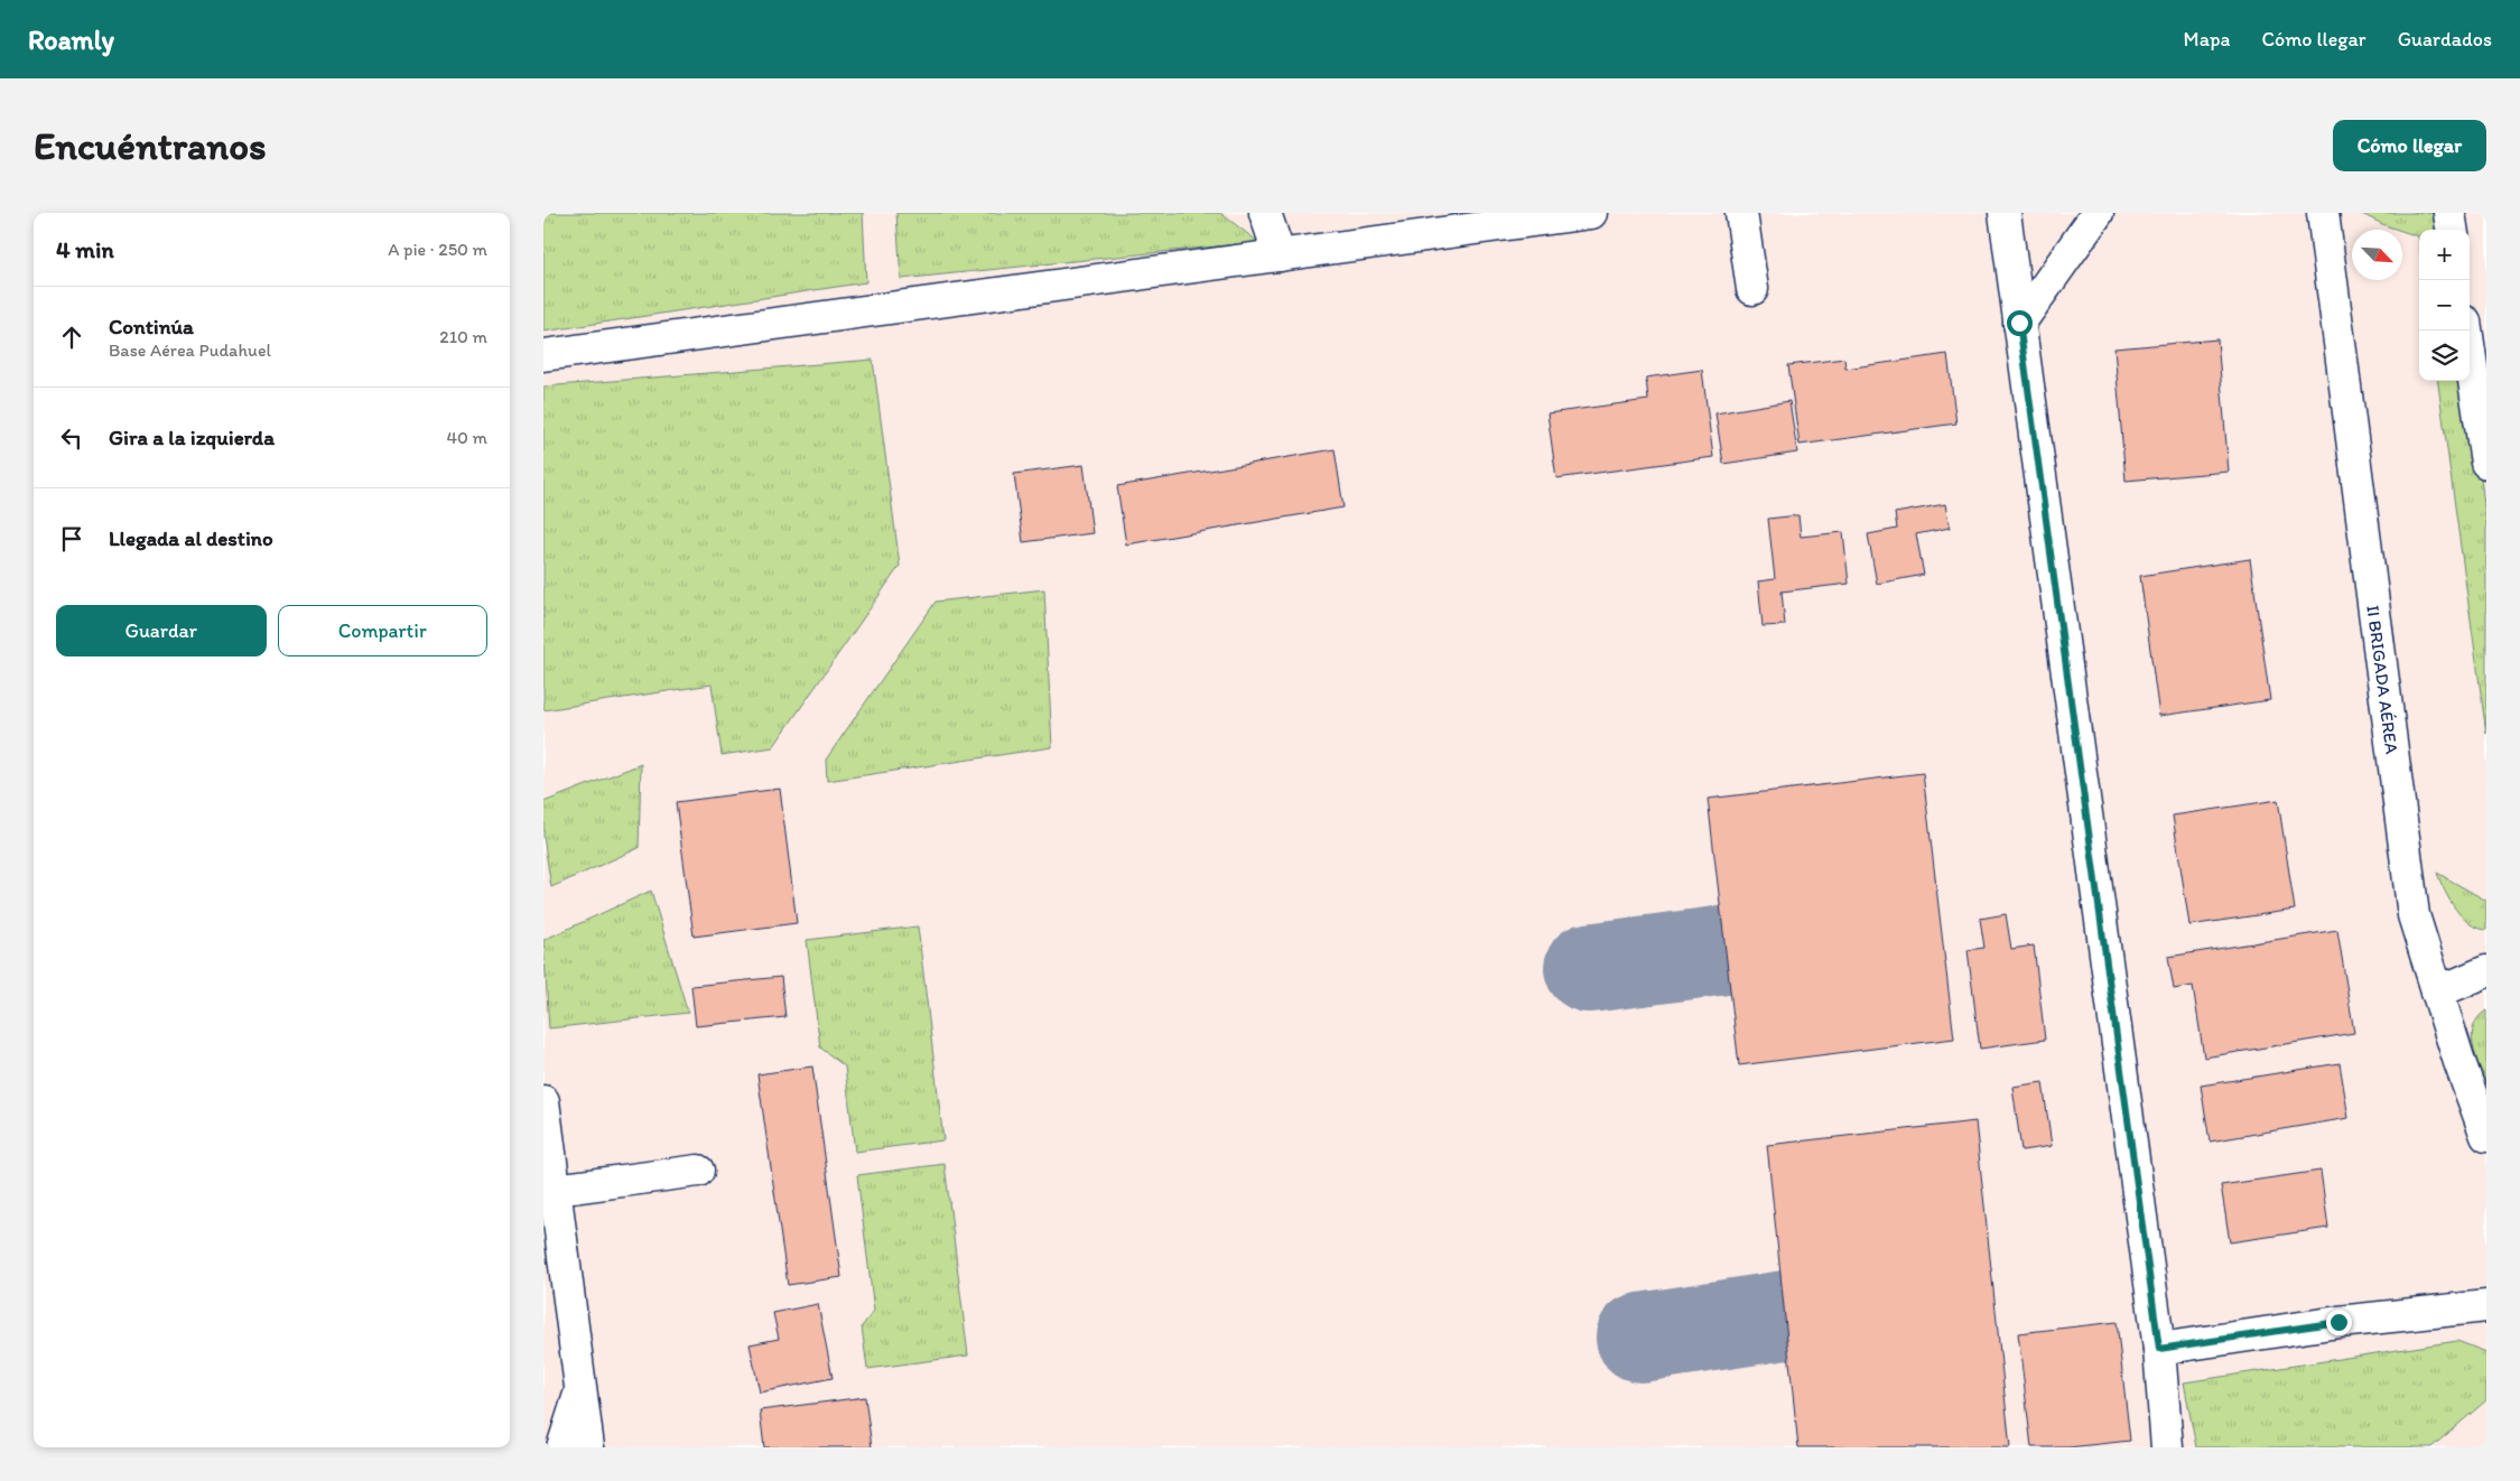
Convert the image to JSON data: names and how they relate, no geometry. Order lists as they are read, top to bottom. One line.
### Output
{"streets":{"lane":["II BRIGADA AÉREA"]},"north":"bottom right","page":{"header":"Roamly","nav":["Mapa","Cómo llegar","Guardados"],"buttons":["Cómo llegar",["Guardar","Compartir"]],"title":"Encuéntranos","heading":["4 min","A pie · 250 m"],"map_buttons":["+","−"],"list":[["Continúa","Base Aérea Pudahuel","210 m"],["Gira a la izquierda","40 m"],"Llegada al destino"]}}
